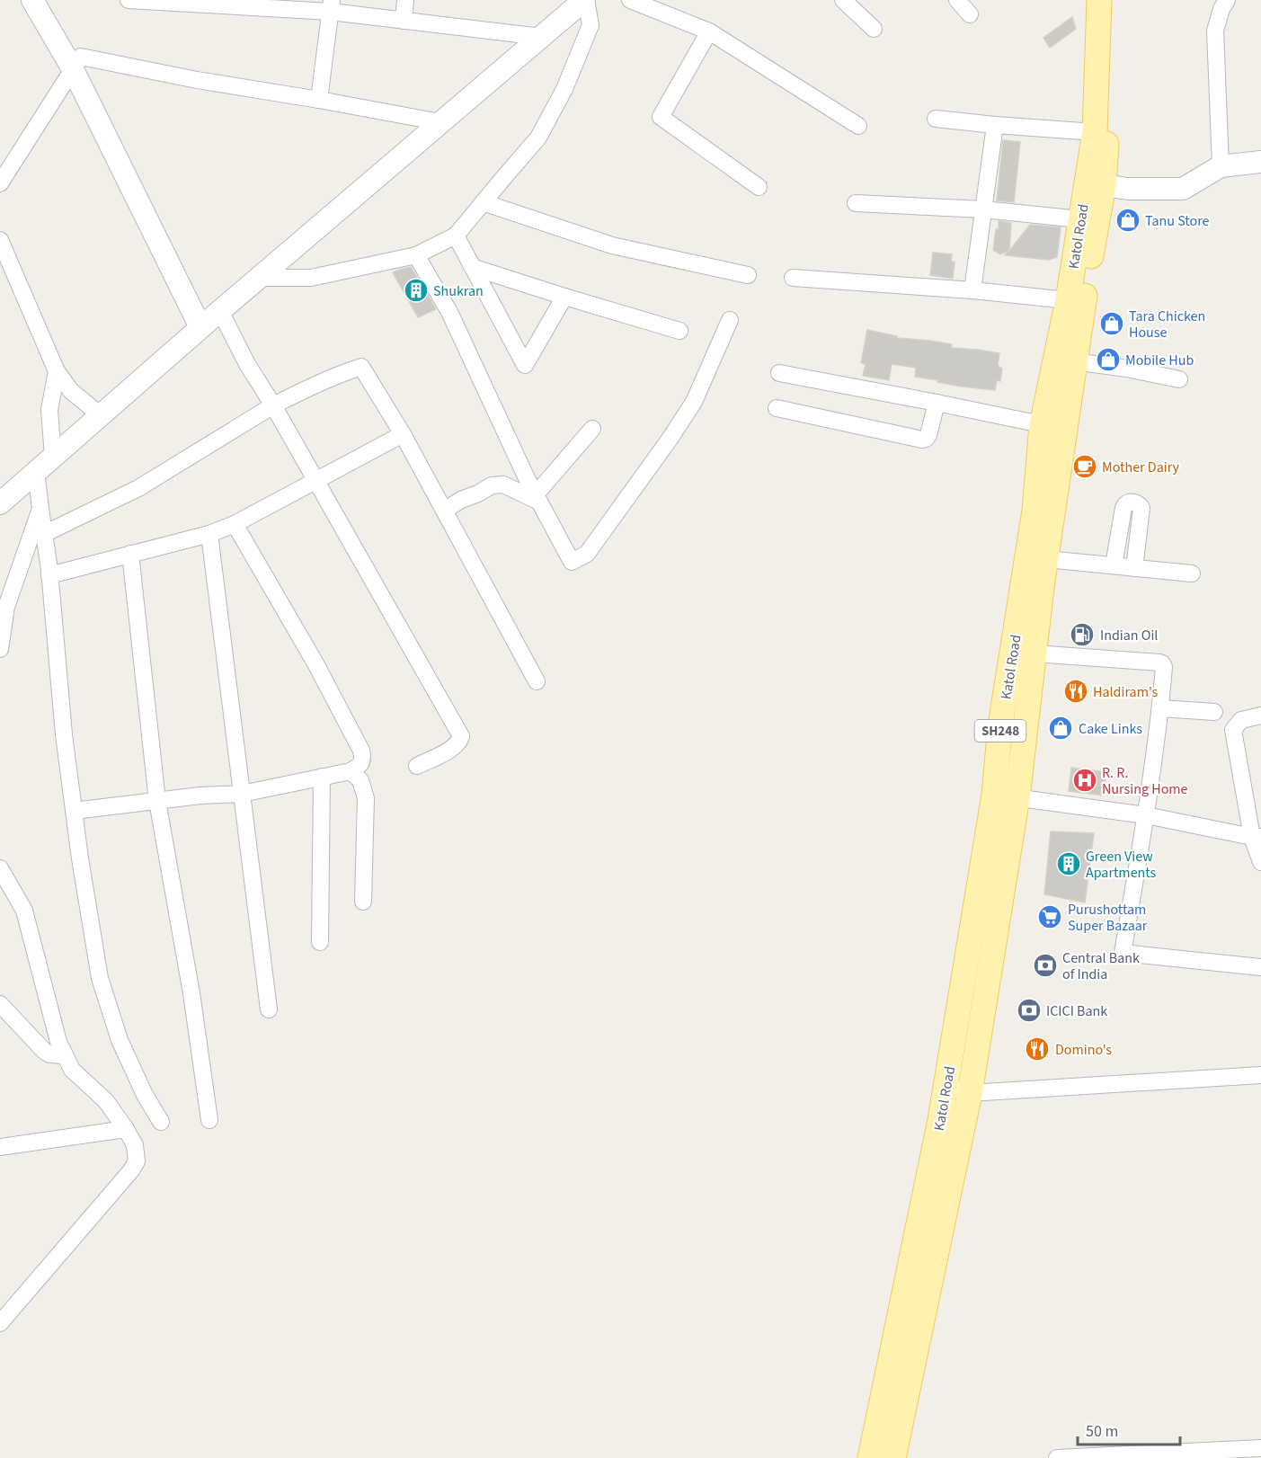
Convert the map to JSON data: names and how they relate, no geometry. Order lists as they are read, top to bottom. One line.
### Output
{"streets":{"main road":["Katol Road","SH248"]},"places":{"shop":["Tanu Store","Tara Chicken House","Mobile Hub","Cake Links"],"building":["Shukran","Green View Apartments"],"cafe":["Mother Dairy"],"fuel station":["Indian Oil"],"restaurant":["Haldiram's","Domino's"],"hospital":["R. R. Nursing Home"],"supermarket":["Purushottam Super Bazaar"],"bank":["Central Bank of India","ICICI Bank"]},"scale_bar":"50 m"}
